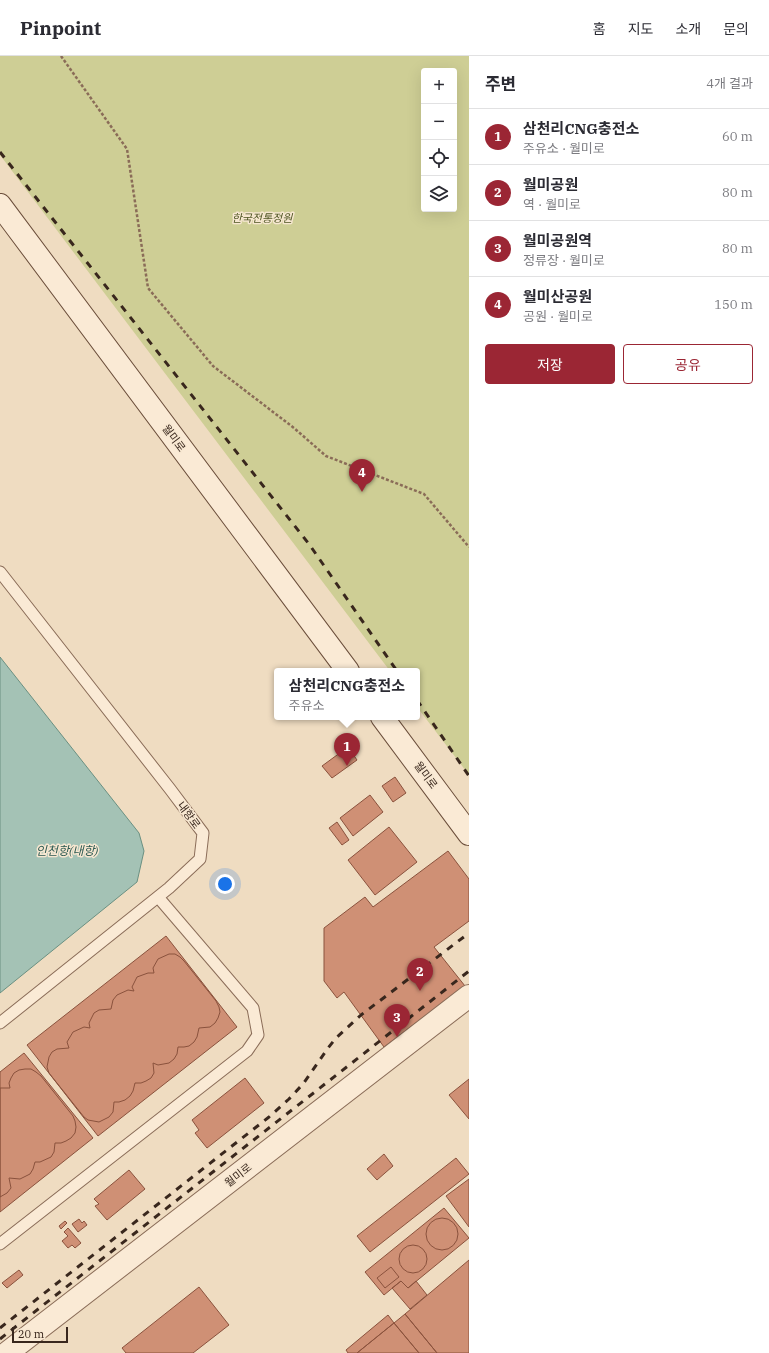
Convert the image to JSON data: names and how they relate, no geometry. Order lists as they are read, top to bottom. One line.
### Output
{"streets":{"main road":["월미로"],"lane":["내항로"]},"water":["인천항(내항)"],"parks":["한국전통정원"],"scale_bar":"20 m","page":{"header":"Pinpoint","nav":["홈","지도","소개","문의"],"heading":["주변","4개 결과"],"map_buttons":["+","−"],"list":[{"mark":"1","name":"삼천리CNG충전소","note":"주유소 · 월미로","value":"60 m"},{"mark":"2","name":"월미공원","note":"역 · 월미로","value":"80 m"},{"mark":"3","name":"월미공원역","note":"정류장 · 월미로","value":"80 m"},{"mark":"4","name":"월미산공원","note":"공원 · 월미로","value":"150 m"}],"buttons":["저장","공유"],"pins":["4","1","2","3"],"popup":["삼천리CNG충전소","주유소"],"scale":"20 m"}}
